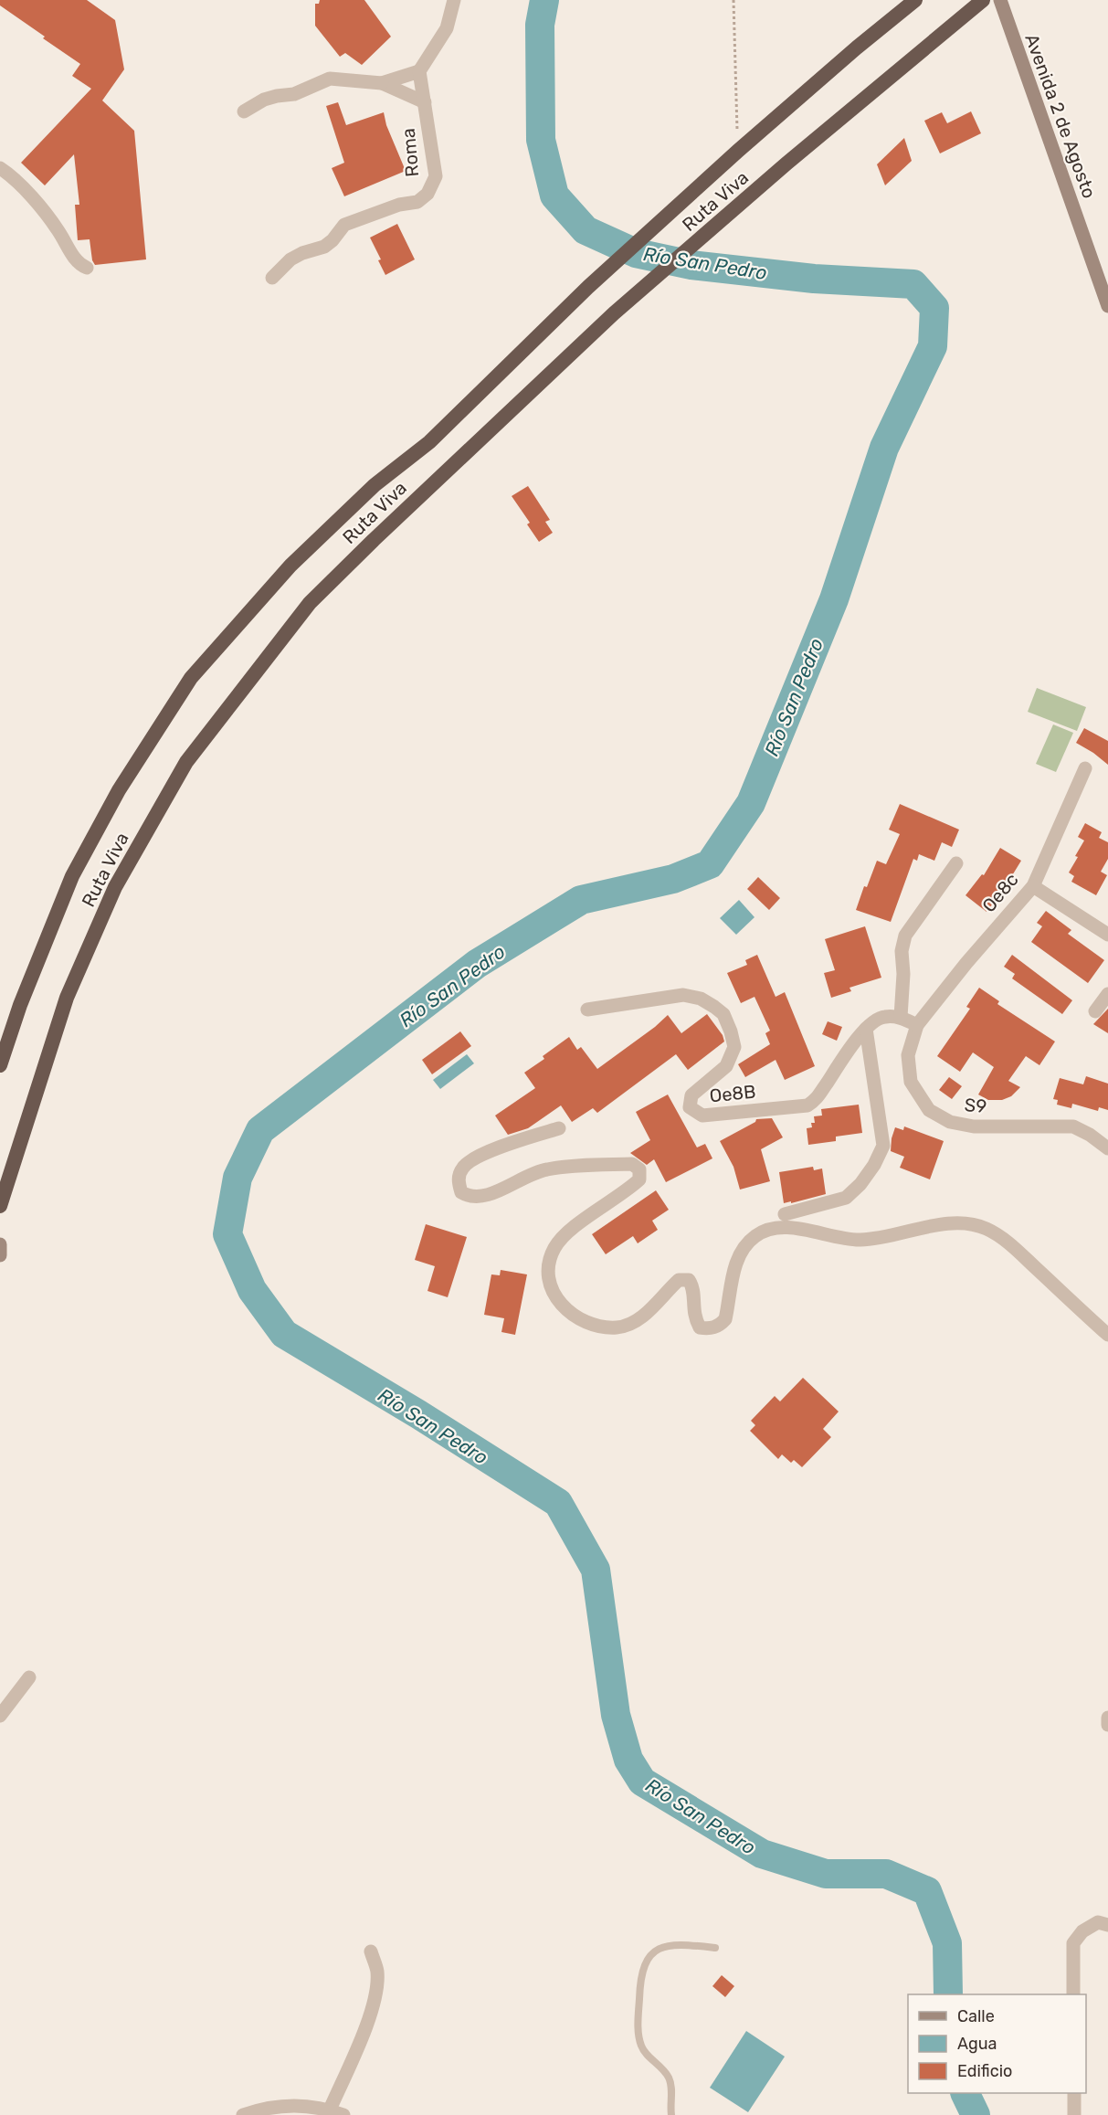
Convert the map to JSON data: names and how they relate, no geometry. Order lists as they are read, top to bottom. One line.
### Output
{"streets":{"highway":["Ruta Viva"],"main road":["Avenida 2 de Agosto"],"street":["Roma","Oe8c","Oe8B","S9"]},"crossings":[["Oe8c","S9"]],"water":["Río San Pedro"],"legend":["Calle","Agua","Edificio"]}
